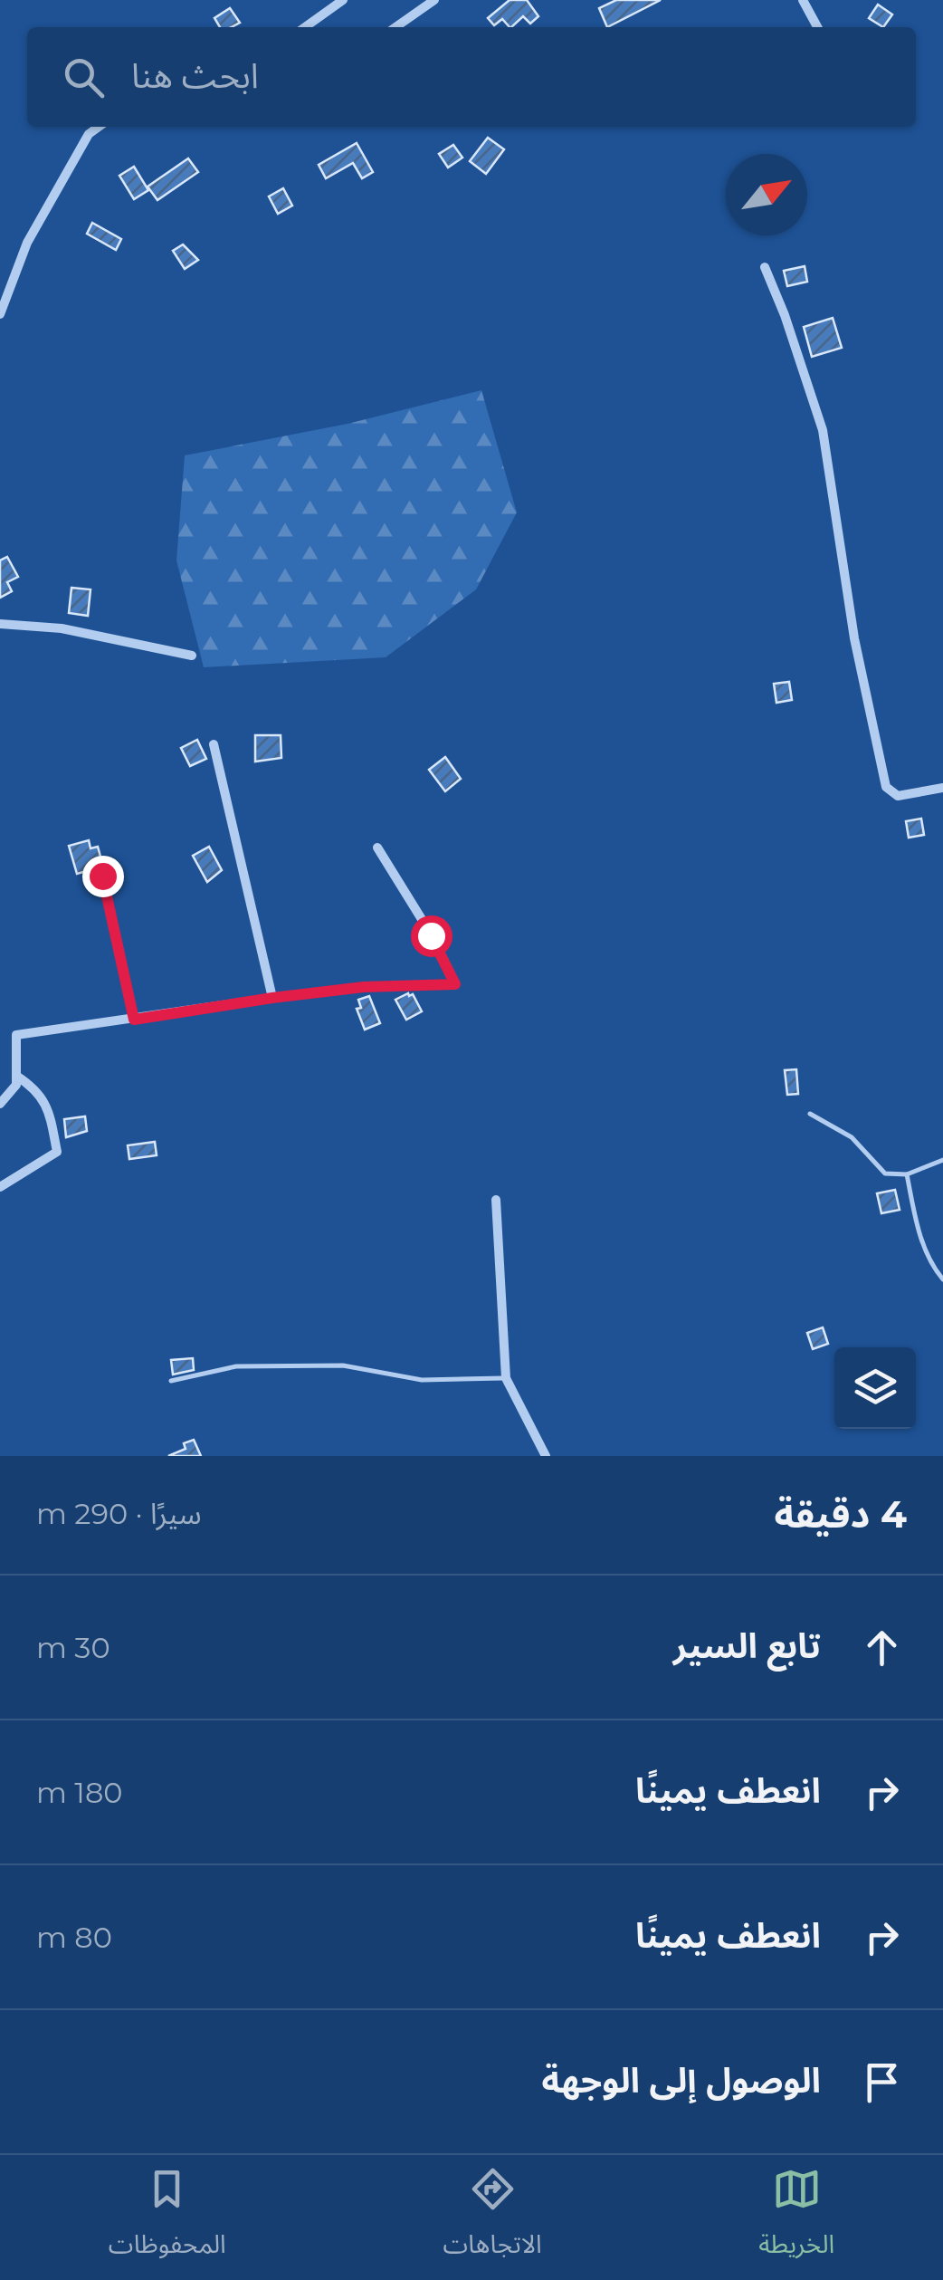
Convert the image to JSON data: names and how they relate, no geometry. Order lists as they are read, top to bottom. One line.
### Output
{"north":"top right","page":{"search":"ابحث هنا","heading":["4 دقيقة","سيرًا · 290 m"],"list":[["تابع السير","30 m"],["انعطف يمينًا","180 m"],["انعطف يمينًا","80 m"],"الوصول إلى الوجهة"],"nav":["الخريطة","الاتجاهات","المحفوظات"]}}
